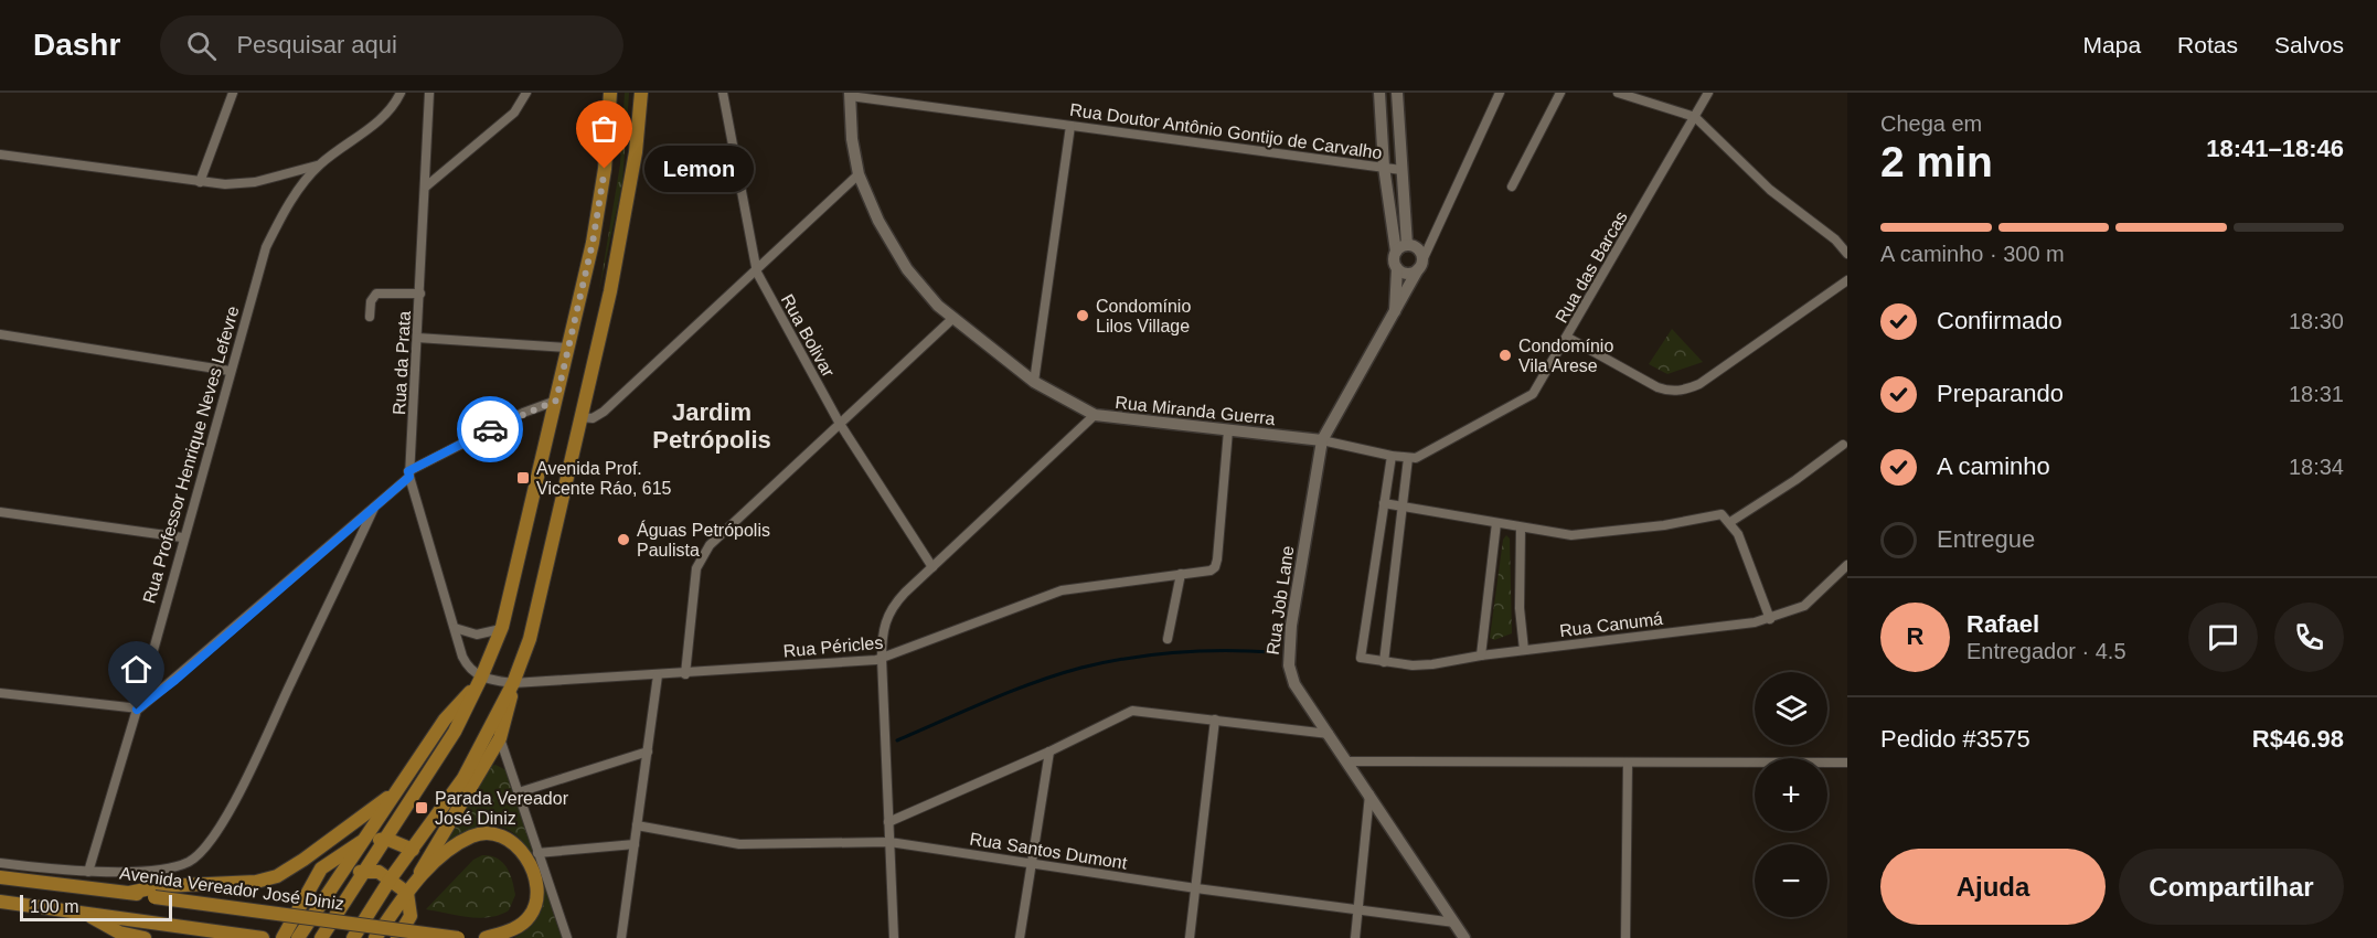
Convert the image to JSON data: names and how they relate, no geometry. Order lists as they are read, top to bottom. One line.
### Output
{"streets":{"main road":["Avenida Vereador José Diniz"],"street":["Rua Doutor Antônio Gontijo de Carvalho","Rua das Barcas","Rua Bolivar","Rua da Prata","Rua Miranda Guerra","Rua Professor Henrique Neves Lefevre","Rua Job Lane","Rua Canumá","Rua Péricles","Rua Santos Dumont"]},"crossings":[["Rua Doutor Antônio Gontijo de Carvalho","Rua Miranda Guerra"],["Rua das Barcas","Rua Miranda Guerra"],["Rua das Barcas","Rua Job Lane"],["Rua da Prata","Rua Péricles"],["Rua Miranda Guerra","Rua Job Lane"],["Rua Miranda Guerra","Rua Péricles"],["Rua Professor Henrique Neves Lefevre","Avenida Vereador José Diniz"],["Rua Job Lane","Rua Santos Dumont"]],"districts":["Jardim Petrópolis"],"places":{"other":["Lemon","Condomínio Lilos Village","Condomínio Vila Arese","Águas Petrópolis Paulista"],"transit":["Avenida Prof. Vicente Ráo, 615","Parada Vereador José Diniz"]},"scale_bar":"100 m","page":{"header":"Dashr","search":"Pesquisar aqui","nav":["Mapa","Rotas","Salvos"],"heading":["2 min","Chega em","18:41–18:46"],"panel":["Rafael","Entregador · 4.5","Pedido #3575","R$46.98"],"bubble":"Lemon","bar":"A caminho · 300 m","list":[["Confirmado","18:30"],["Preparando","18:31"],["A caminho","18:34"],"Entregue"],"round":"R","map_buttons":["+","−"],"buttons":["Ajuda","Compartilhar"],"scale":"100 m"}}
